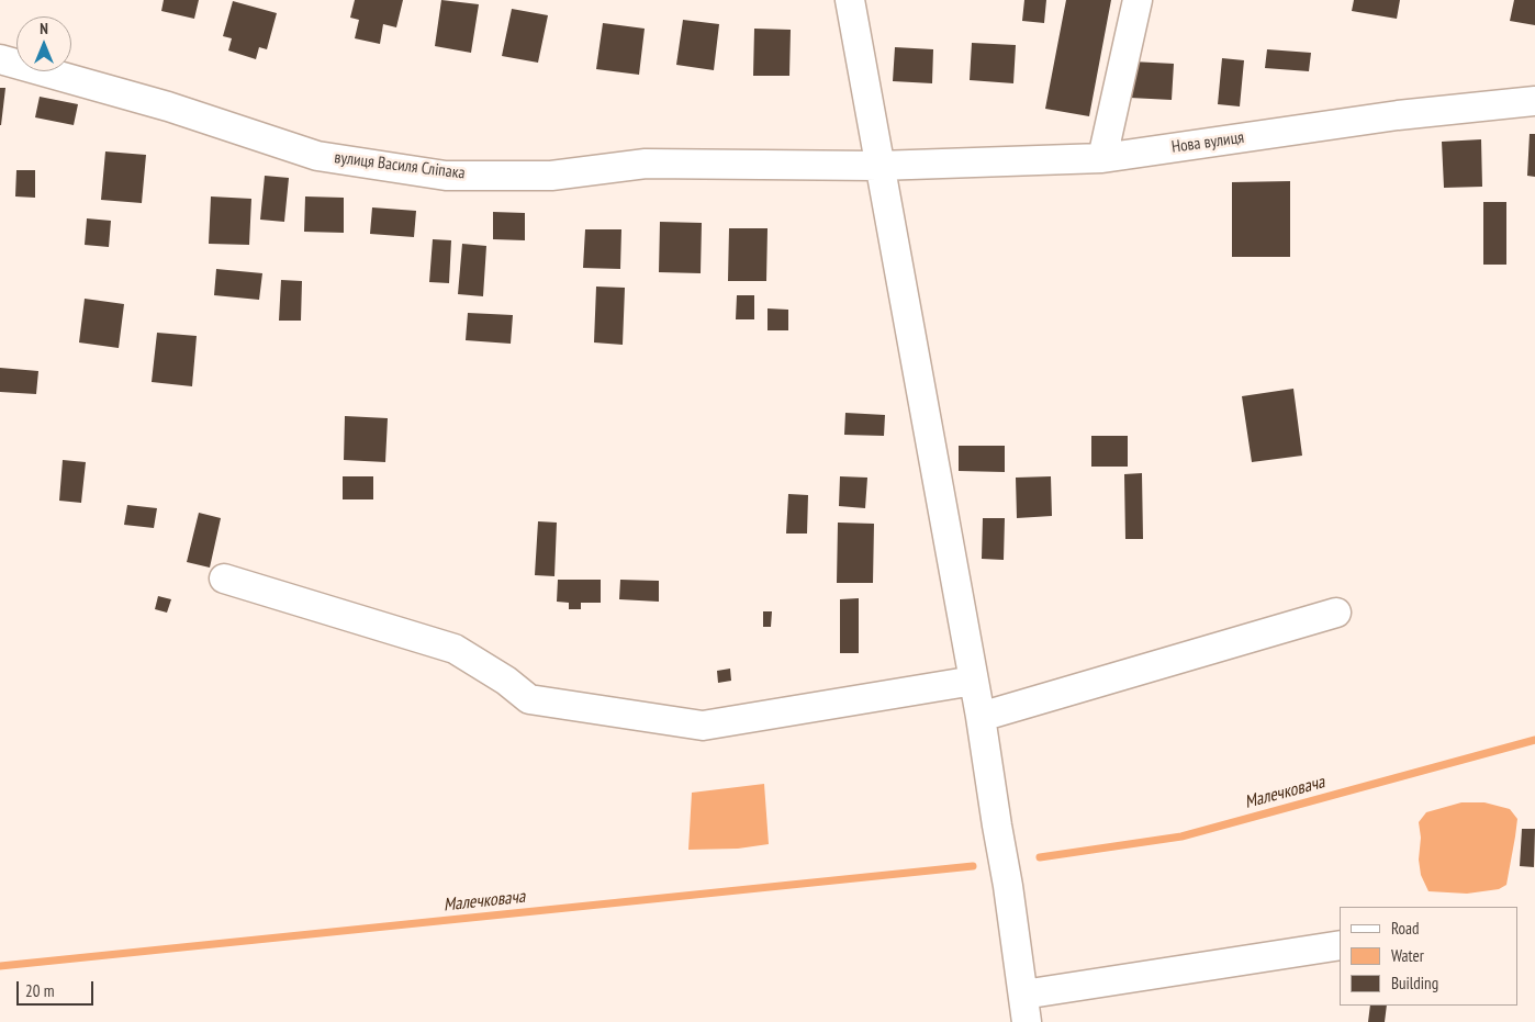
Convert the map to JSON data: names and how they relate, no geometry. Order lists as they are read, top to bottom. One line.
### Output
{"streets":{"street":["Нова вулиця","вулиця Василя Сліпака"]},"crossings":[["Нова вулиця","вулиця Василя Сліпака"]],"water":["Малечковача"],"legend":["Road","Water","Building"],"scale_bar":"20 m","north":"top"}
